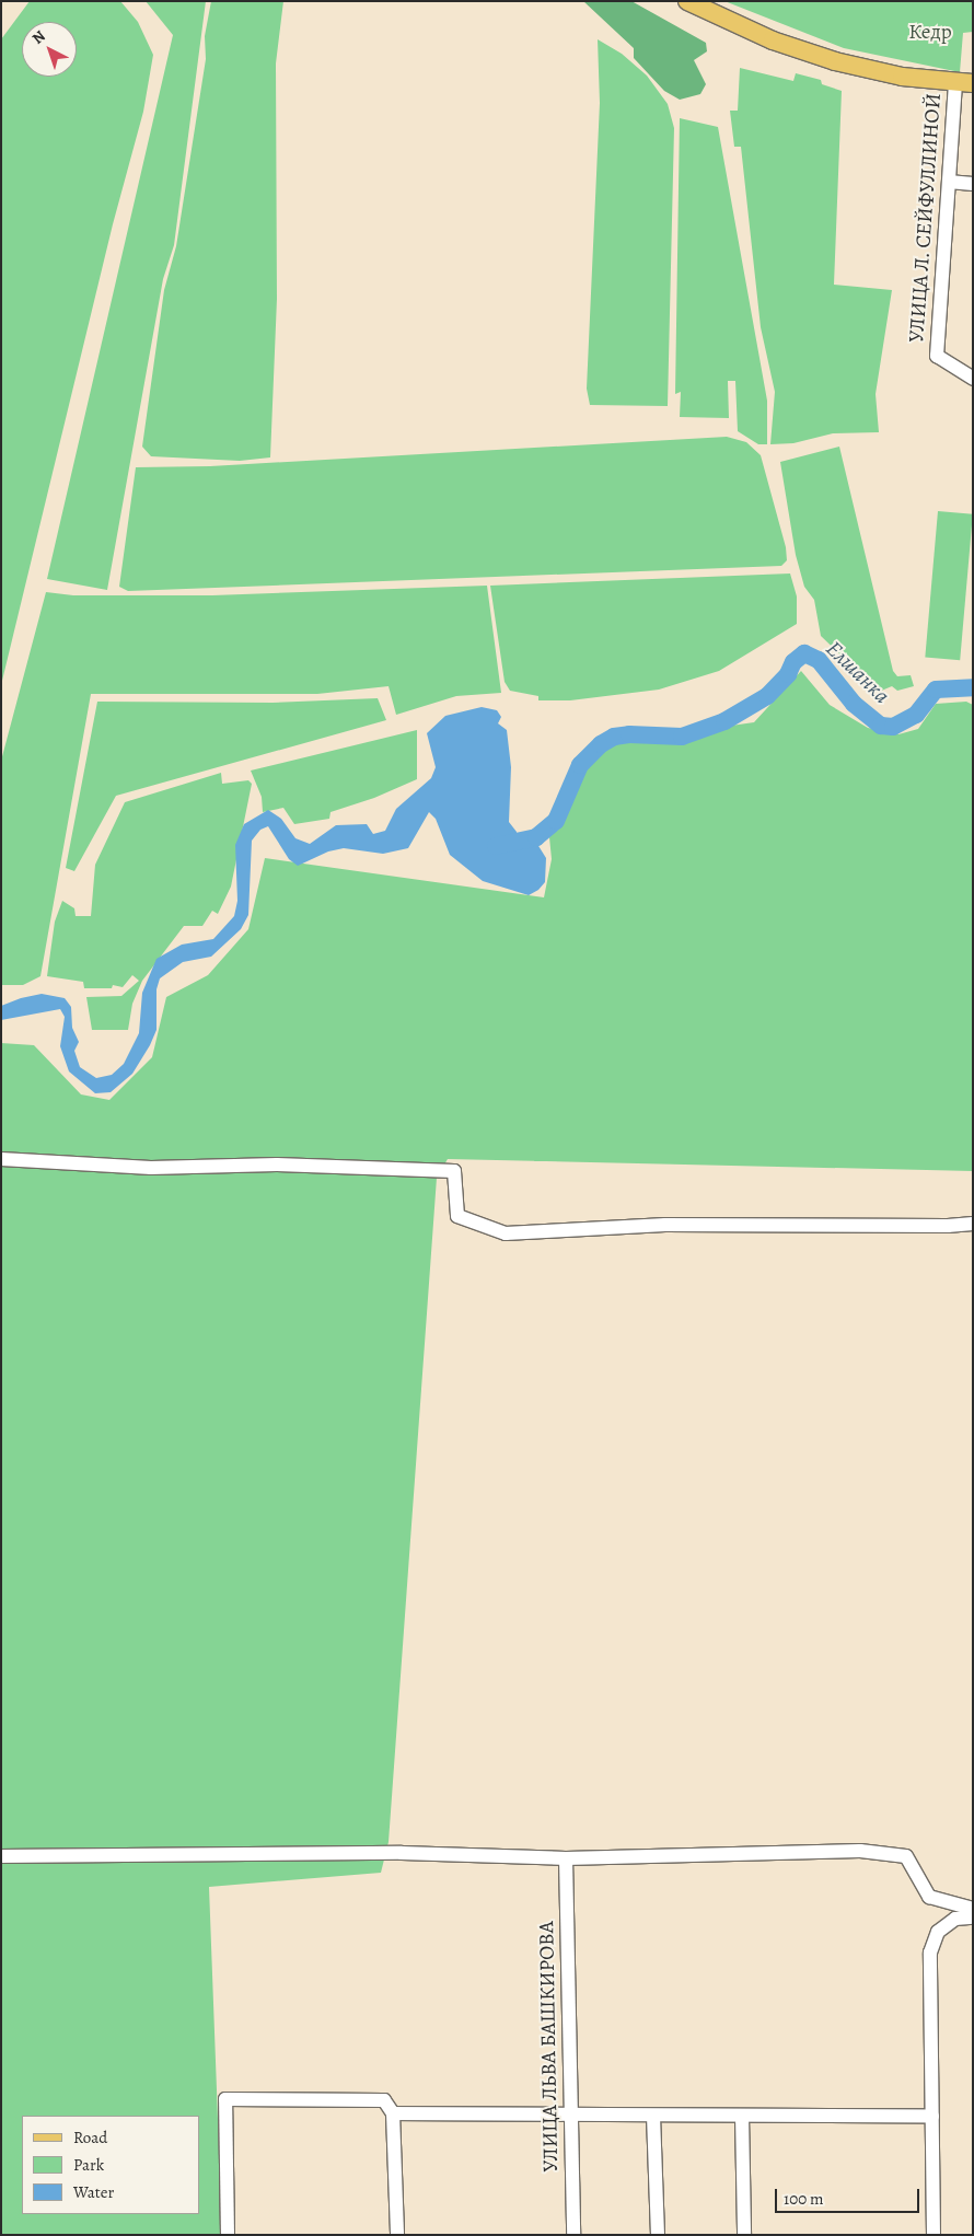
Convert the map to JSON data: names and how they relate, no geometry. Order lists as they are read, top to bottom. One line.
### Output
{"streets":{"street":["УЛИЦА Л. СЕЙФУЛЛИНОЙ","УЛИЦА ЛЬВА БАШКИРОВА"]},"water":["Елшанка"],"parks":["Кедр"],"legend":["Road","Park","Water"],"scale_bar":"100 m","north":"top left"}
